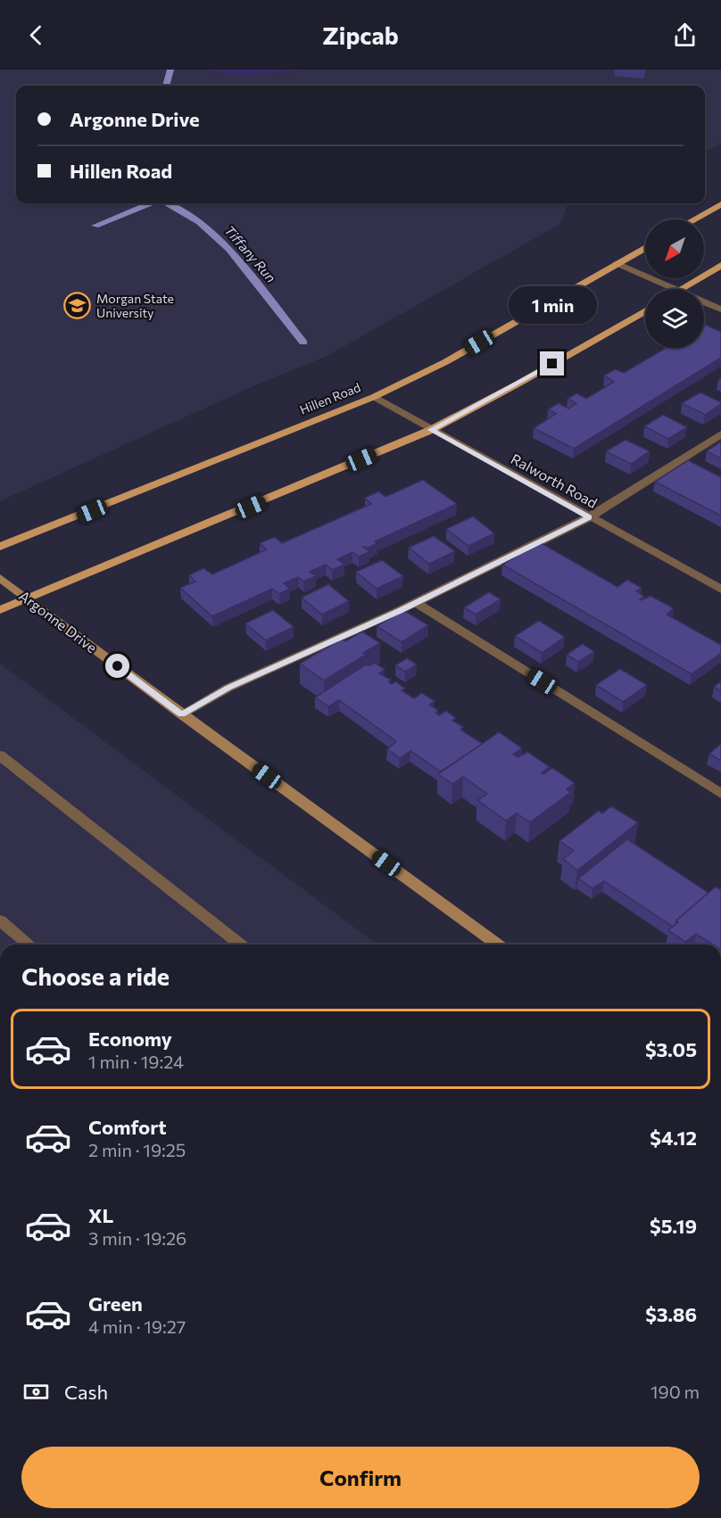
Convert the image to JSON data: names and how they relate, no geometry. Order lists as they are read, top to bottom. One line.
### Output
{"streets":{"main road":["Hillen Road","Argonne Drive"],"street":["Ralworth Road"]},"crossings":[["Hillen Road","Ralworth Road"]],"water":["Tiffany Run"],"places":{"school or university":["Morgan State University"]},"north":"bottom left","page":{"header":"Zipcab","banner":["Argonne Drive","Hillen Road"],"bubble":"1 min","heading":"Choose a ride","list":[{"name":"Economy","note":"1 min · 19:24","value":"$3.05"},{"name":"Comfort","note":"2 min · 19:25","value":"$4.12"},{"name":"XL","note":"3 min · 19:26","value":"$5.19"},{"name":"Green","note":"4 min · 19:27","value":"$3.86"}],"pay":["Cash","190 m"],"buttons":"Confirm"}}
